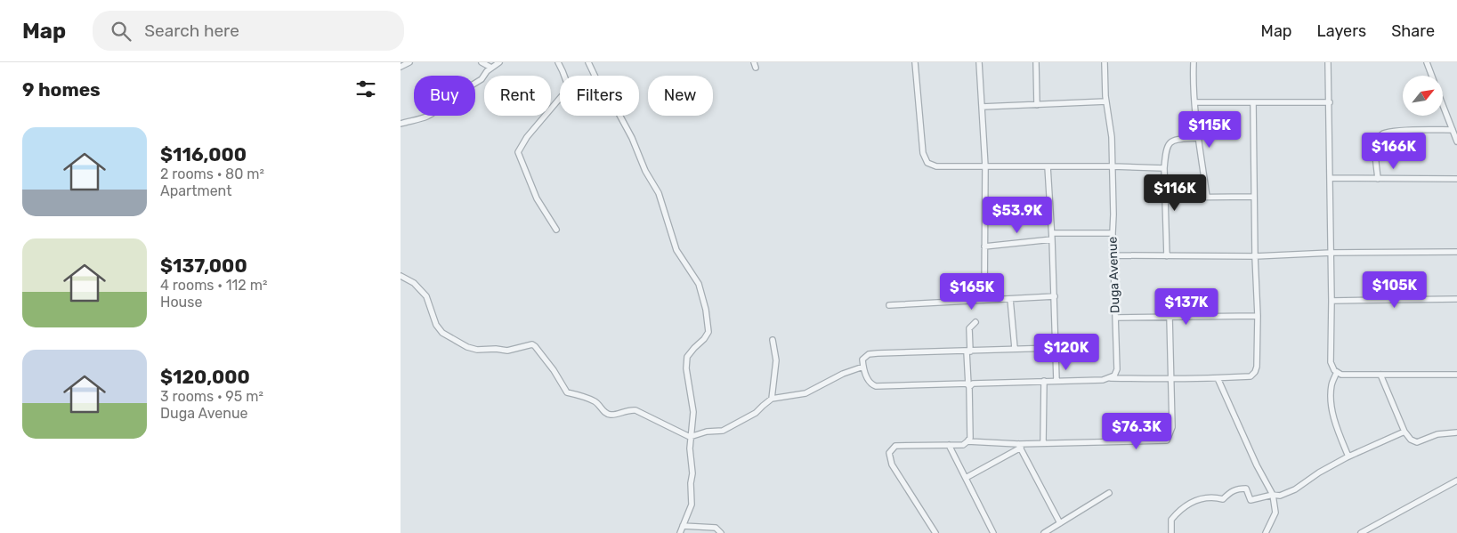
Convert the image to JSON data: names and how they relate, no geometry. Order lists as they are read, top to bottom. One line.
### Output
{"streets":{"street":["Duga Avenue"]},"north":"top right","page":{"header":"Map","search":"Search here","nav":["Map","Layers","Share"],"heading":"9 homes","chip":["Buy","Rent","Filters","New"],"price":["$115K","$166K","$116K","$53.9K","$105K","$165K","$137K","$120K","$76.3K"],"list":[{"name":"$116,000","note":"2 rooms · 80 m² · Apartment"},{"name":"$137,000","note":"4 rooms · 112 m² · House"},{"name":"$120,000","note":"3 rooms · 95 m² · Duga Avenue"}]}}
